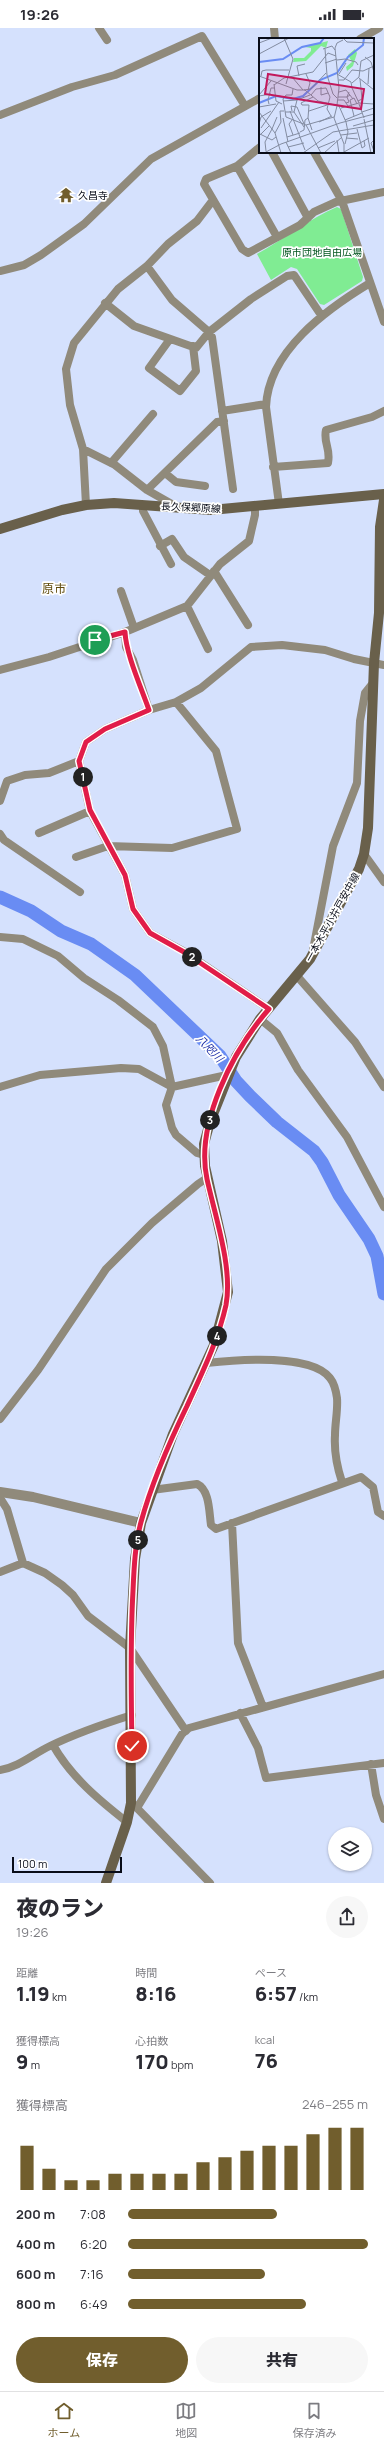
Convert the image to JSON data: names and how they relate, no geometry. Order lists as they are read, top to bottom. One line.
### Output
{"streets":{"main road":["長久保郷原線","一本木平小井戸安中線"]},"districts":["原市"],"water":["八咫川"],"parks":["原市団地自由広場"],"places":{"temple":["久昌寺"]},"scale_bar":"100 m","page":{"status":"19:26","pins":["1","2","3","4","5"],"scale":"100 m","heading":["夜のラン","19:26"],"stats":[["距離","1.19 km"],["時間","8:16"],["ペース","6:57 /km"],["獲得標高","9 m"],["心拍数","170 bpm"],["kcal","76"]],"chart":["獲得標高","246–255 m"],"list":[{"name":"200 m","note":"7:08"},{"name":"400 m","note":"6:20"},{"name":"600 m","note":"7:16"},{"name":"800 m","note":"6:49"}],"buttons":["保存","共有"],"tabs":["ホーム","地図","保存済み"]}}
